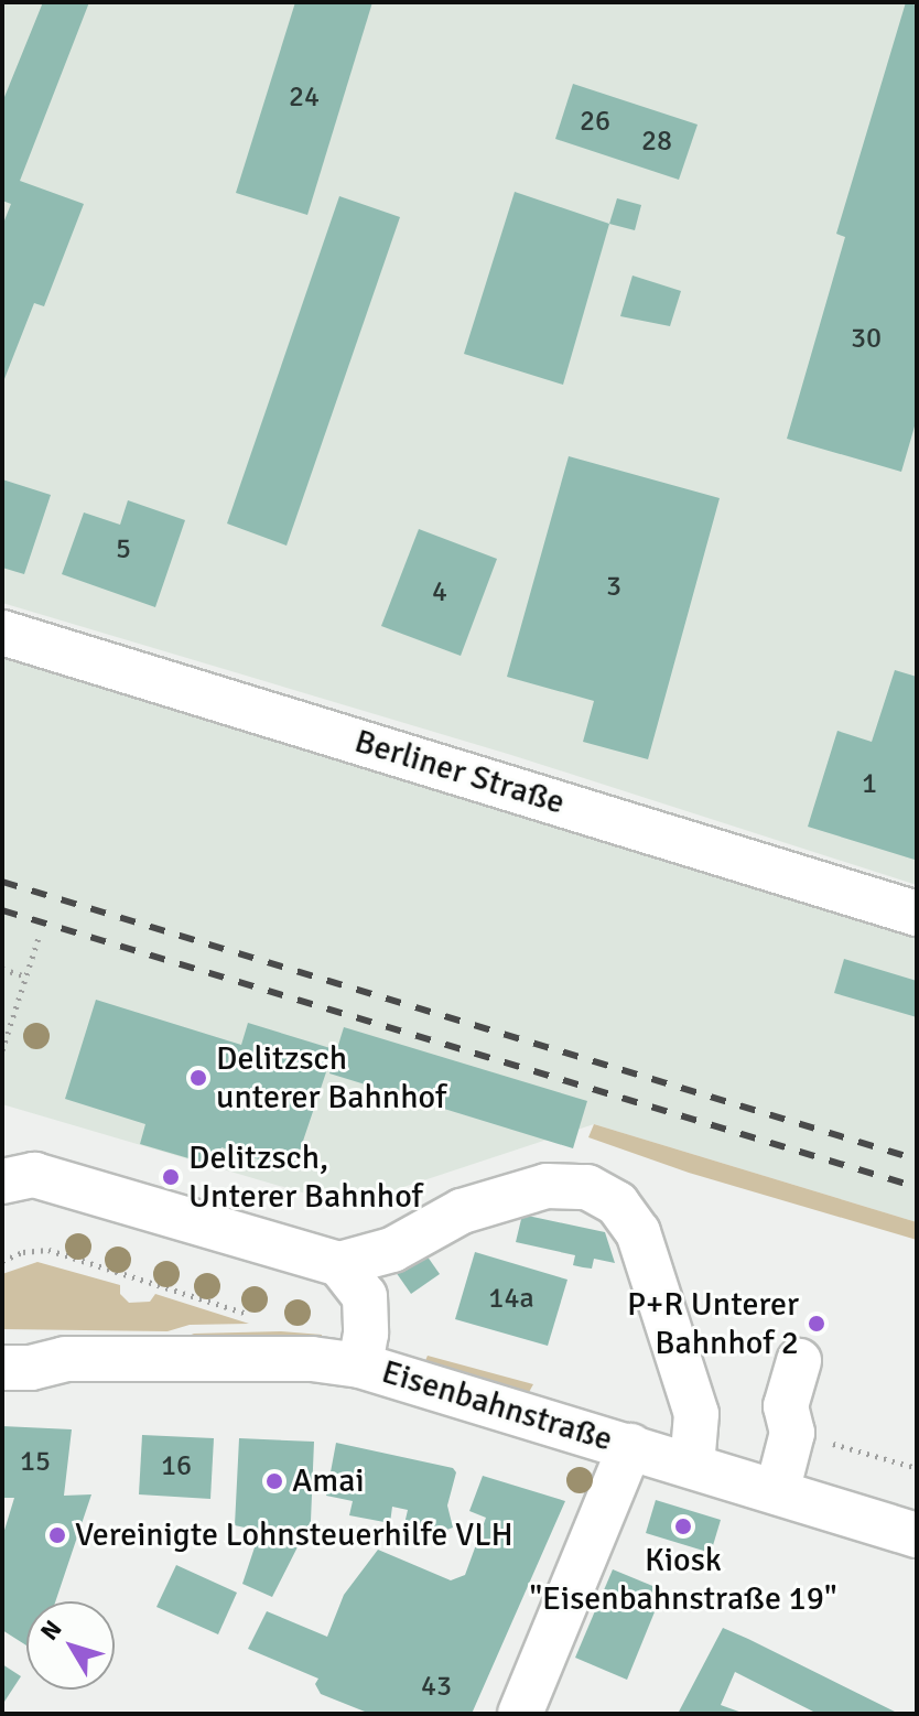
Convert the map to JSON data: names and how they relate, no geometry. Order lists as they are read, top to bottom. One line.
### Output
{"streets":{"street":["Berliner Straße","Eisenbahnstraße"]},"places":["Delitzsch unterer Bahnhof","Delitzsch, Unterer Bahnhof","P+R Unterer Bahnhof 2","Amai","Kiosk \"Eisenbahnstraße 19\"","Vereinigte Lohnsteuerhilfe VLH"],"house_numbers":["24","26","28","30","5","3","4","1","14a","15","16","43"],"north":"top left"}
